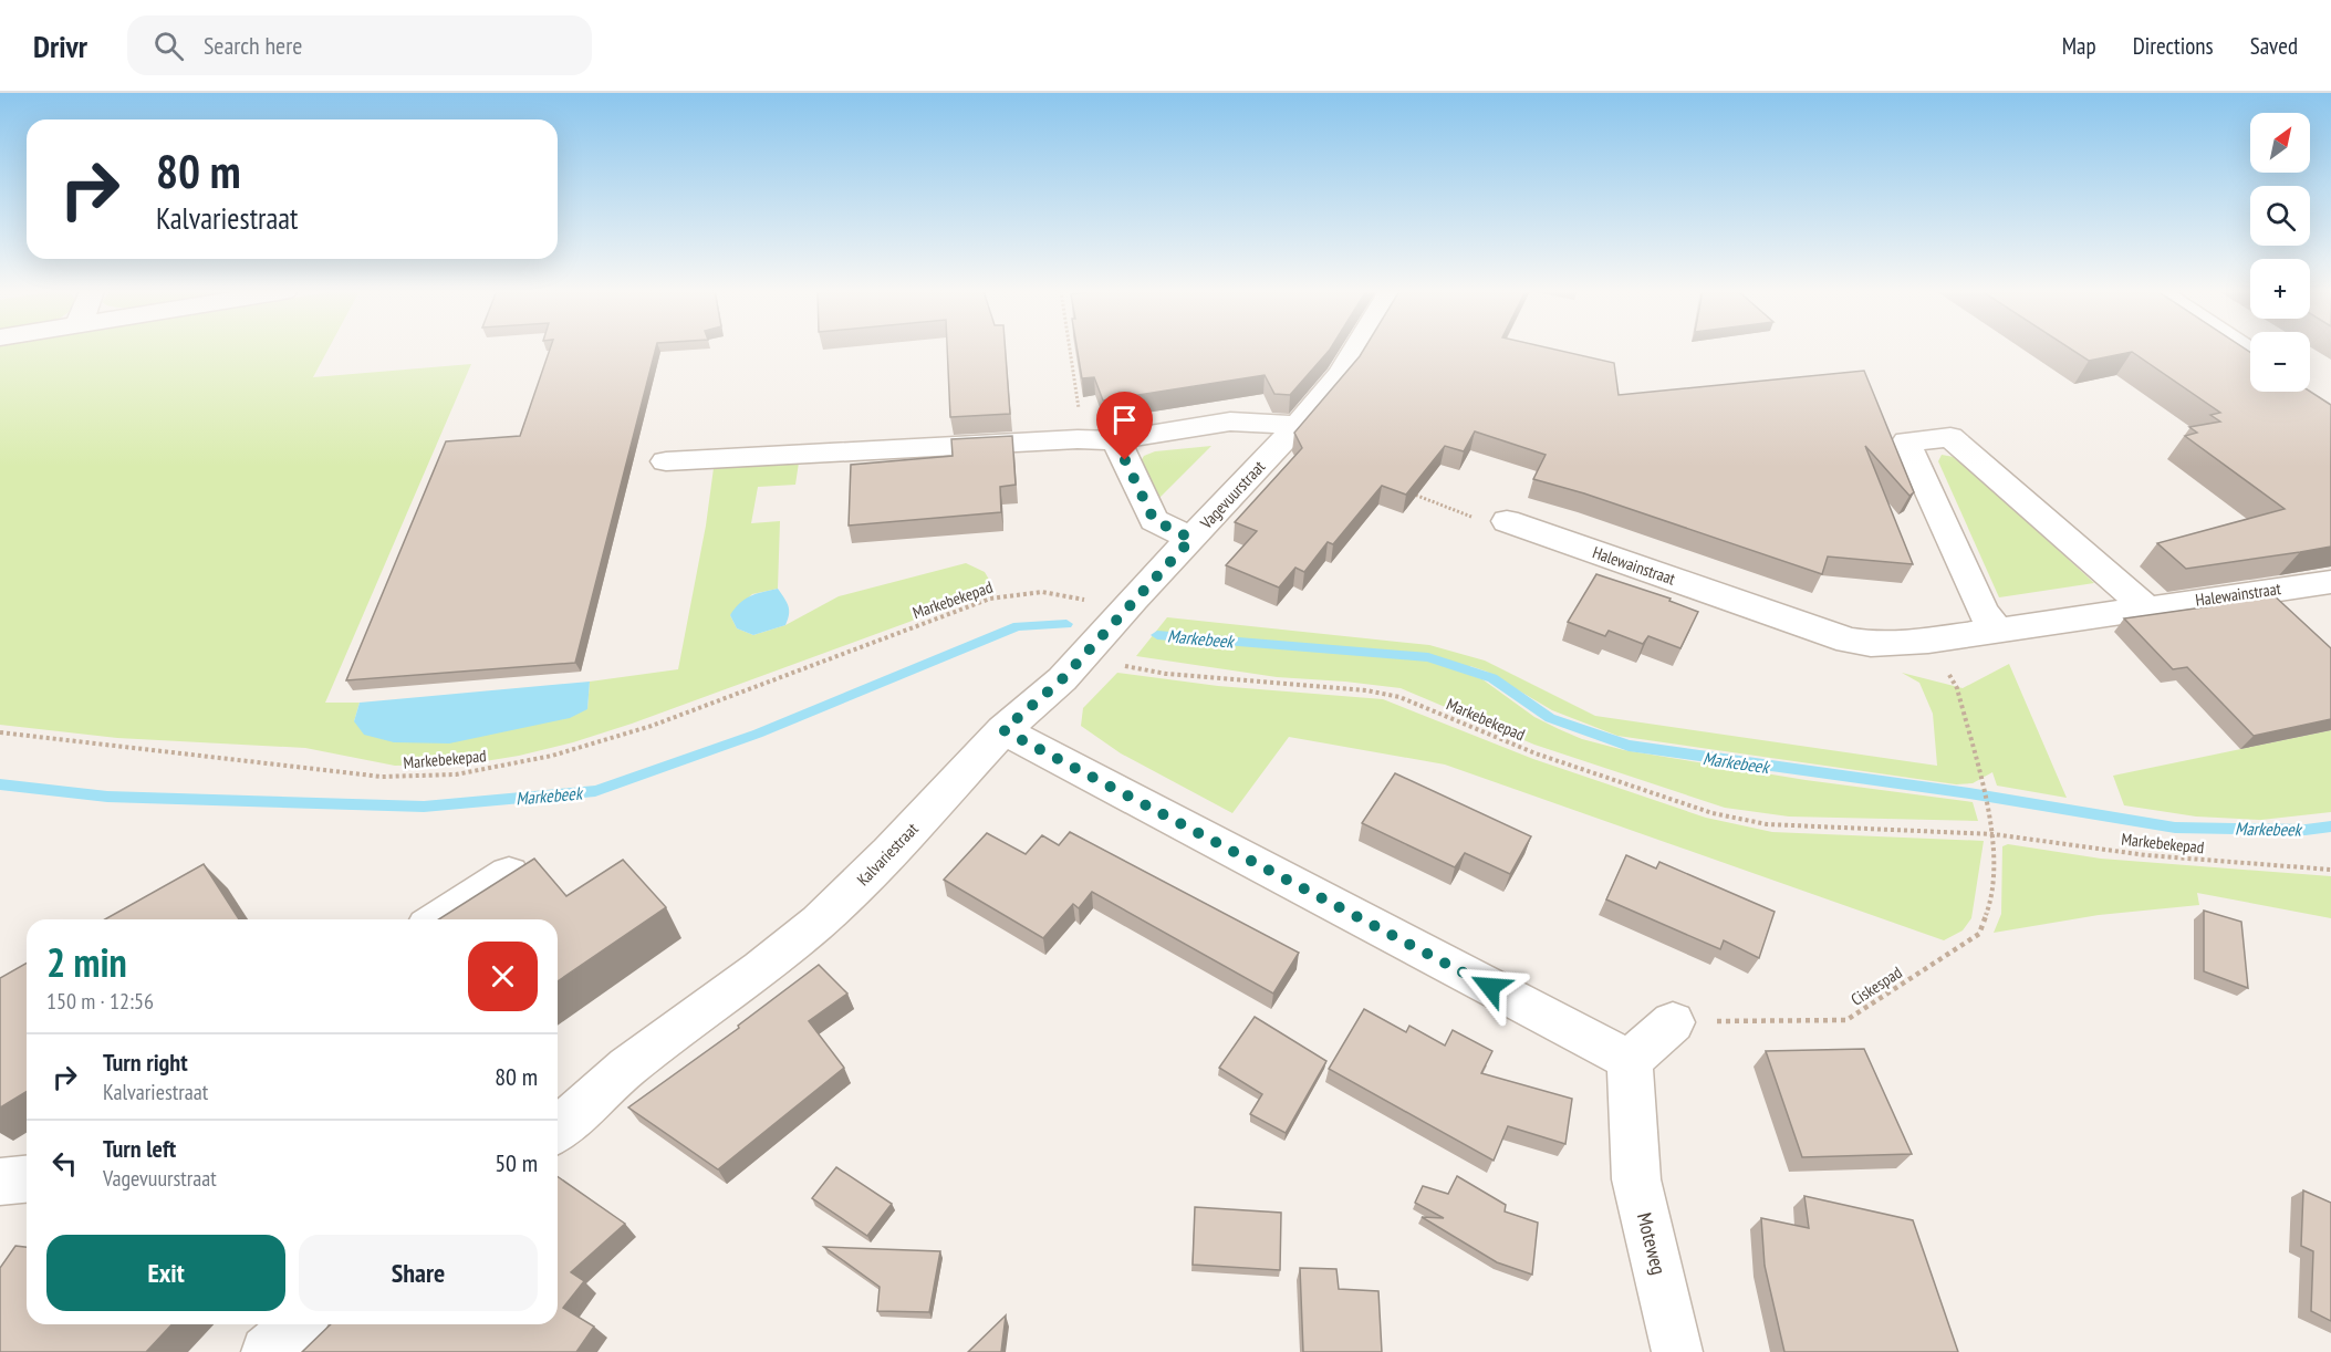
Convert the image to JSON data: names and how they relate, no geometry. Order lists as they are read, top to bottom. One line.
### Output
{"streets":{"street":["Vagevuurstraat","Halewainstraat","Kalvariestraat","Moteweg"],"path":["Markebekepad","Ciskespad"]},"crossings":[["Vagevuurstraat","Kalvariestraat"],["Markebekepad","Kalvariestraat"],["Markebekepad","Ciskespad"]],"water":["Markebeek"],"north":"top right","page":{"header":"Drivr","search":"Search here","nav":["Map","Directions","Saved"],"map_buttons":["+","−"],"turn":["80 m","Kalvariestraat"],"heading":["2 min","150 m · 12:56"],"list":[{"name":"Turn right","note":"Kalvariestraat","value":"80 m"},{"name":"Turn left","note":"Vagevuurstraat","value":"50 m"}],"buttons":["Exit","Share"]}}
